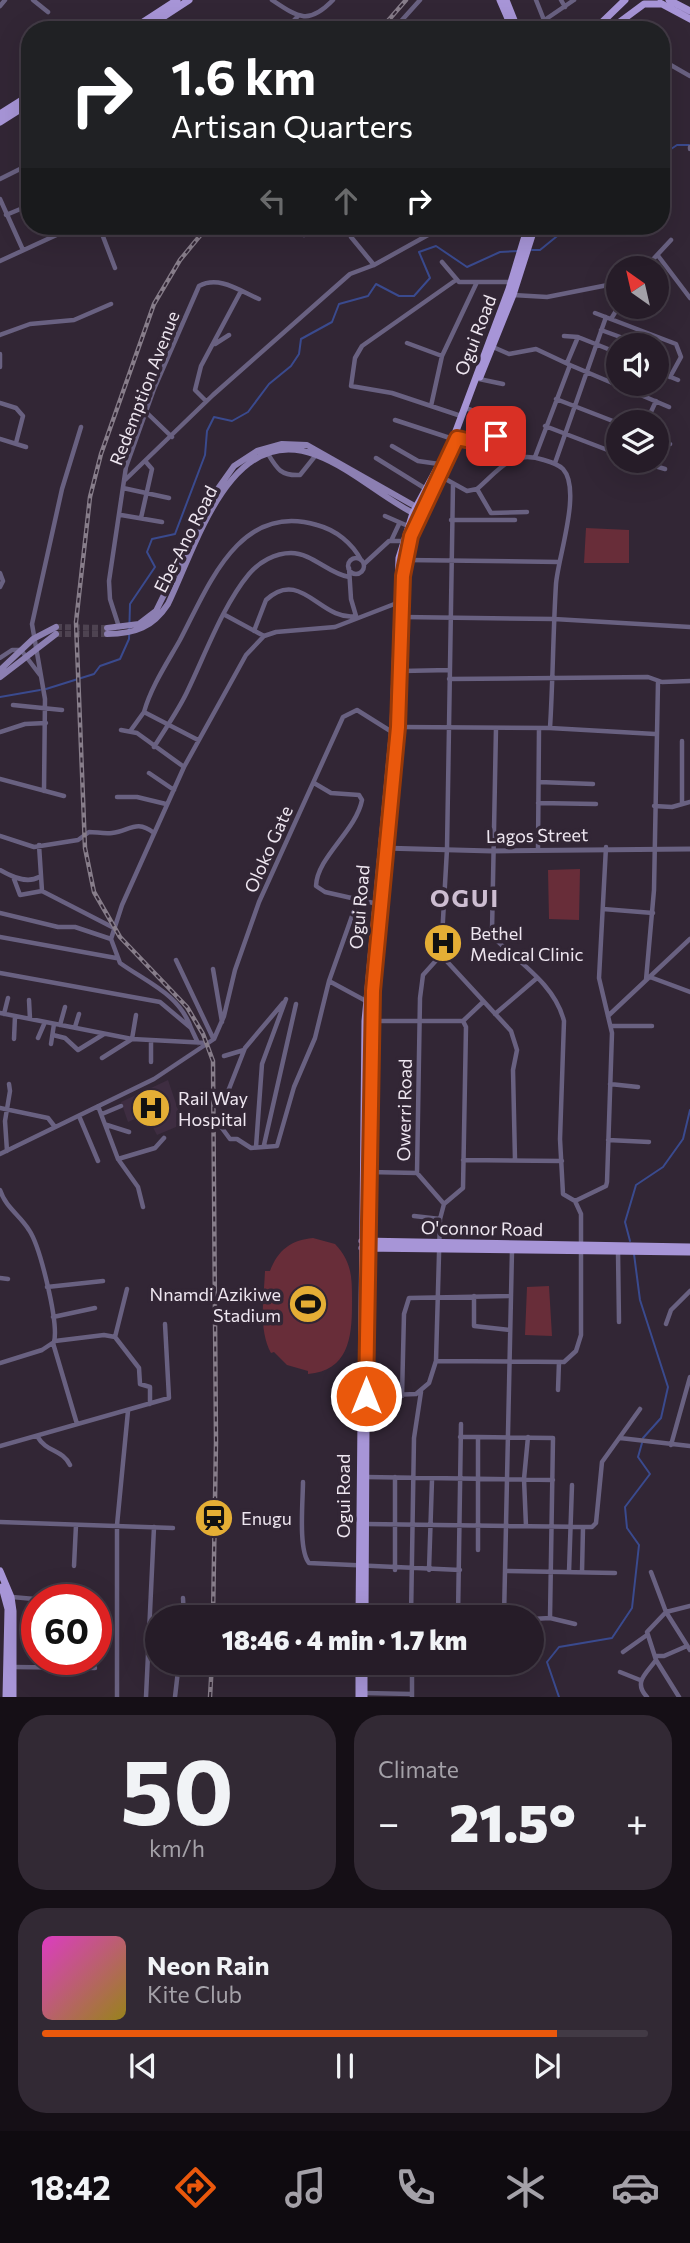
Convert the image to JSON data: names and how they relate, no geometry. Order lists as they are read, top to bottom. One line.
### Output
{"streets":{"main road":["Ogui Road","Ebe-Ano Road","O'connor Road"],"street":["Redemption Avenue","Lagos Street","Oloko Gate","Owerri Road"]},"crossings":[["Ogui Road","Ebe-Ano Road"],["Ogui Road","Lagos Street"],["Ogui Road","Oloko Gate"],["Ogui Road","O'connor Road"],["Redemption Avenue","Ebe-Ano Road"]],"districts":["OGUI"],"places":{"hospital":["Bethel Medical Clinic","Rail Way Hospital"],"sports":["Nnamdi Azikiwe Stadium"],"station":["Enugu"]},"north":"top left","page":{"turn":["1.6 km","Artisan Quarters"],"limit":"60","trip":"18:46 · 4 min · 1.7 km","tile":[["50","km/h"],"Climate"],"heat":["−","21.5°","+"],"song":["Neon Rain","Kite Club"],"tabs":"18:42"}}
